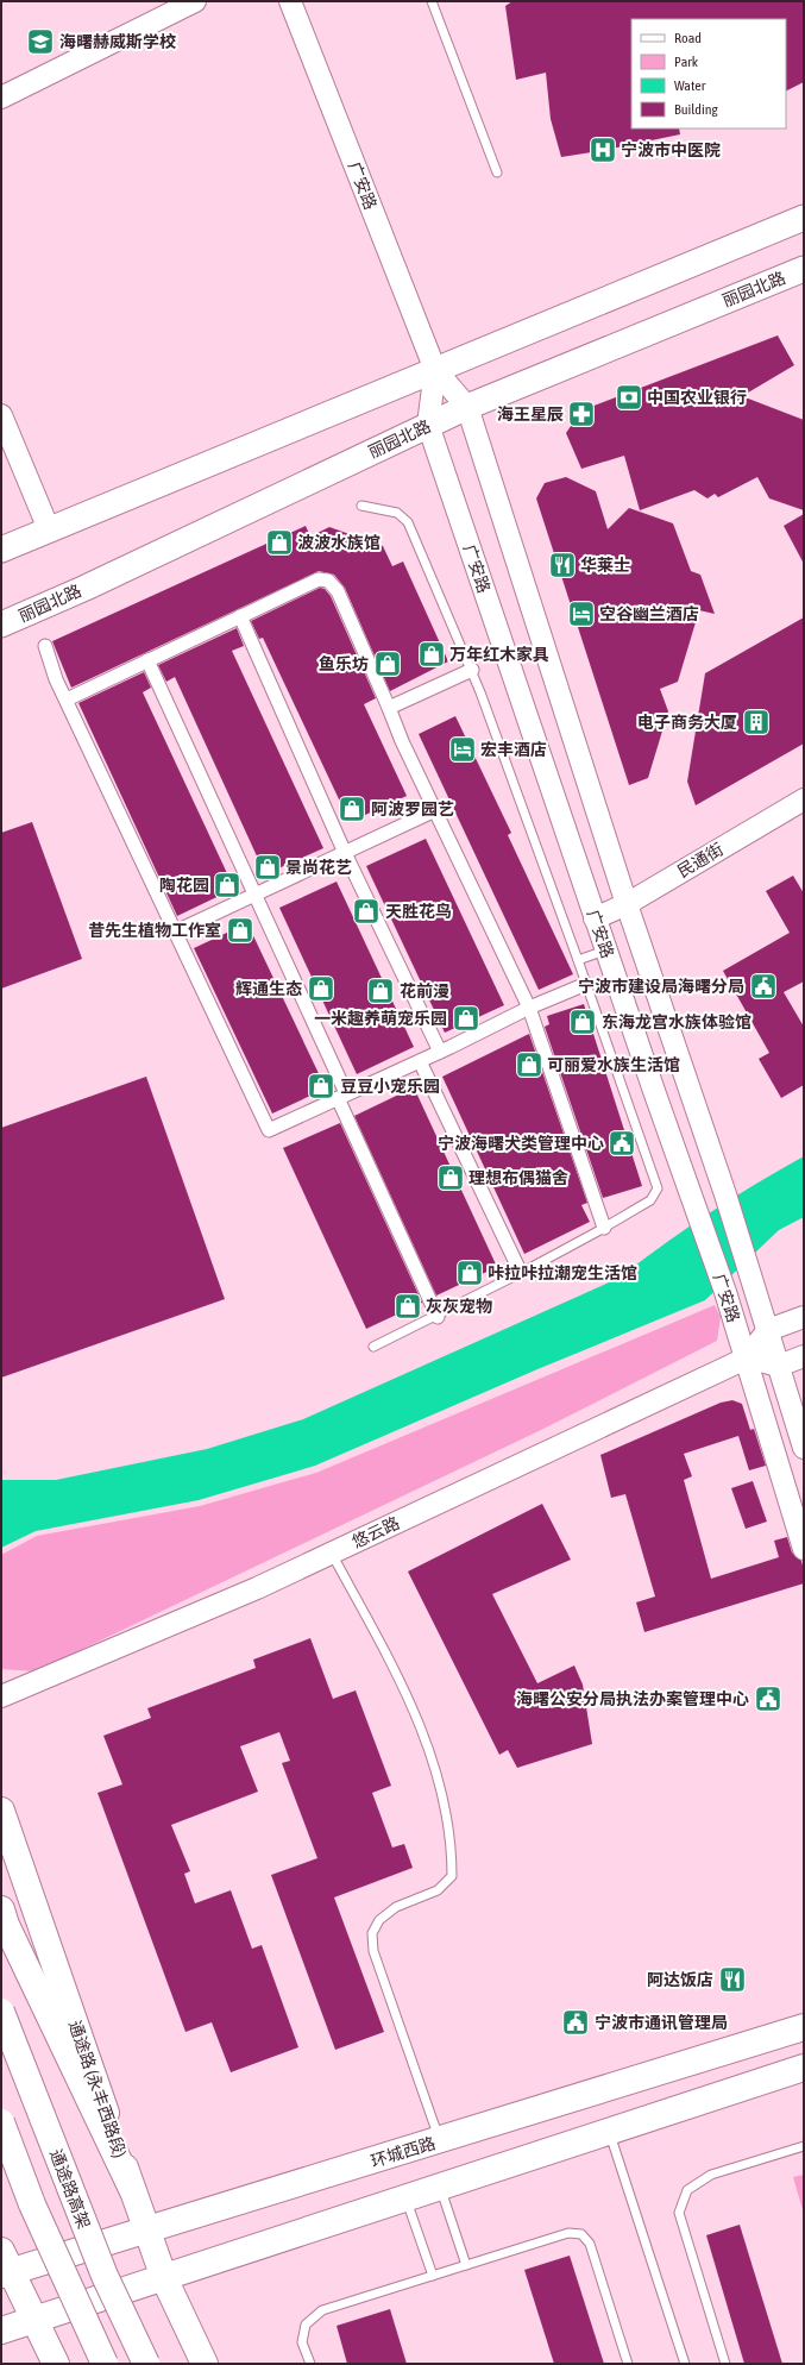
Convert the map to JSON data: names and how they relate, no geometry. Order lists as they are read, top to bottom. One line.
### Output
{"streets":{"main road":["丽园北路","通途路 (永丰西路段)","环城西路","通途路高架"],"street":["广安路","民通街","悠云路"]},"crossings":[["广安路","丽园北路"],["广安路","民通街"],["广安路","悠云路"],["通途路 (永丰西路段)","环城西路"]],"places":{"school or university":["海曙赫威斯学校"],"hospital":["宁波市中医院"],"bank":["中国农业银行"],"pharmacy":["海王星辰"],"shop":["波波水族馆","万年红木家具","鱼乐坊","阿波罗园艺","景尚花艺","陶花园","天胜花鸟","昔先生植物工作室","辉通生态","花前漫","一米趣养萌宠乐园","东海龙宫水族体验馆","可丽爱水族生活馆","豆豆小宠乐园","理想布偶猫舍","咔拉咔拉潮宠生活馆","灰灰宠物"],"restaurant":["华莱士","阿达饭店"],"hotel":["空谷幽兰酒店","宏丰酒店"],"building":["电子商务大厦"],"public building":["宁波市建设局海曙分局","宁波海曙犬类管理中心","海曙公安分局执法办案管理中心","宁波市通讯管理局"]},"legend":["Road","Park","Water","Building"]}
